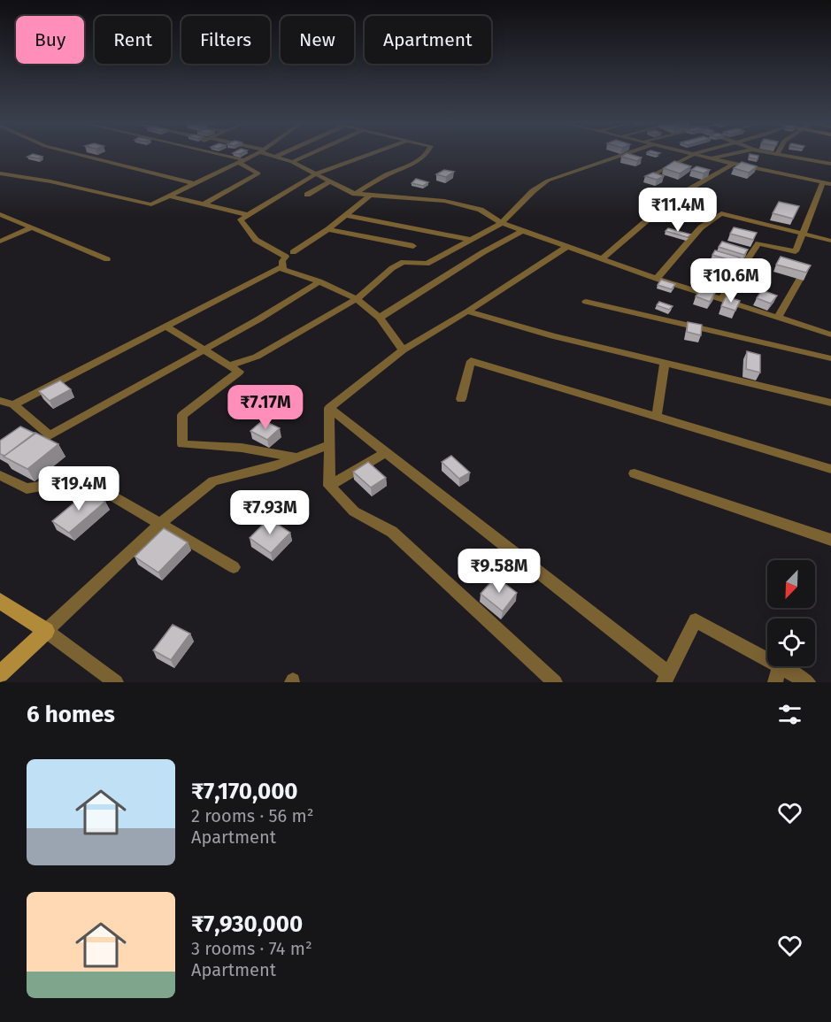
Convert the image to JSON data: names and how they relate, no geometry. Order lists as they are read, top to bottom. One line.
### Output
{"north":"bottom left","page":{"chip":["Buy","Rent","Filters","New","Apartment"],"price":["₹11.4M","₹10.6M","₹7.17M","₹19.4M","₹7.93M","₹9.58M"],"heading":"6 homes","list":[{"name":"₹7,170,000","note":"2 rooms · 56 m² · Apartment"},{"name":"₹7,930,000","note":"3 rooms · 74 m² · Apartment"}]}}
